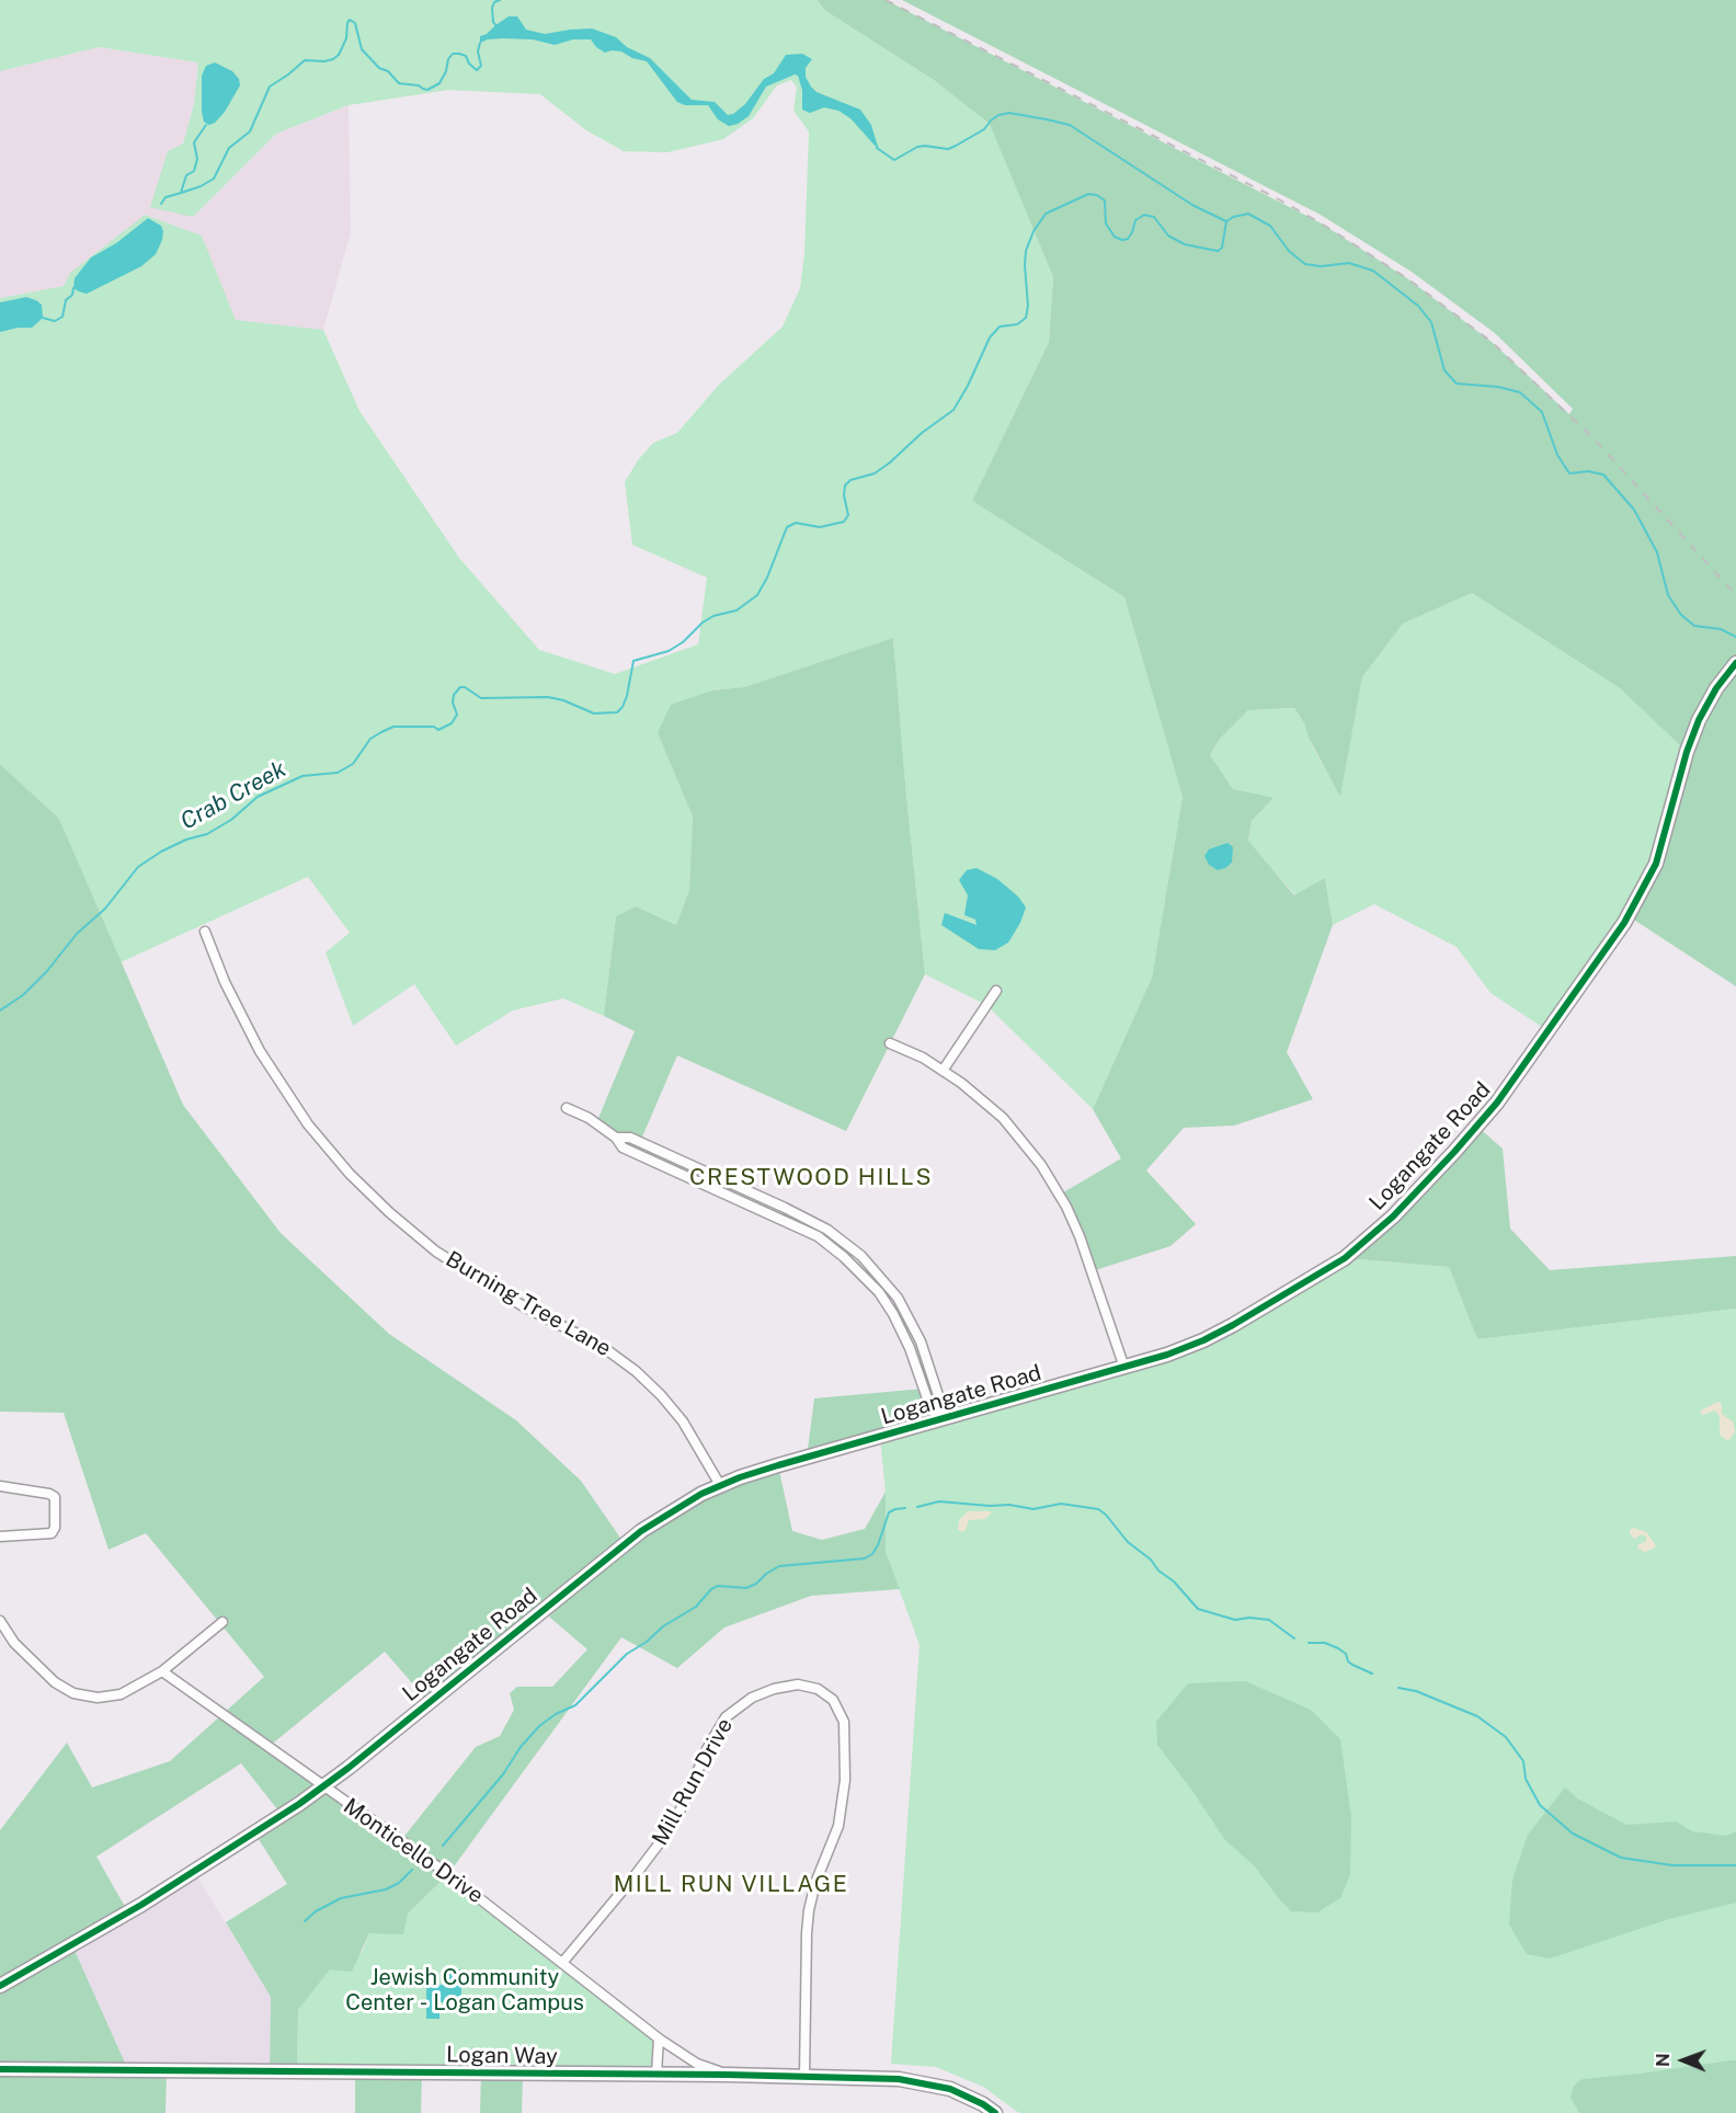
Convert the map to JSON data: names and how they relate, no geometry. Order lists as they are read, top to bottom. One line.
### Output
{"streets":{"street":["Logangate Road","Burning Tree Lane","Mill Run Drive","Monticello Drive","Logan Way"]},"crossings":[["Logangate Road","Burning Tree Lane"],["Logangate Road","Monticello Drive"],["Mill Run Drive","Monticello Drive"],["Mill Run Drive","Logan Way"],["Monticello Drive","Logan Way"]],"districts":["CRESTWOOD HILLS","MILL RUN VILLAGE"],"water":["Crab Creek"],"parks":["Jewish Community Center - Logan Campus"],"north":"left"}
